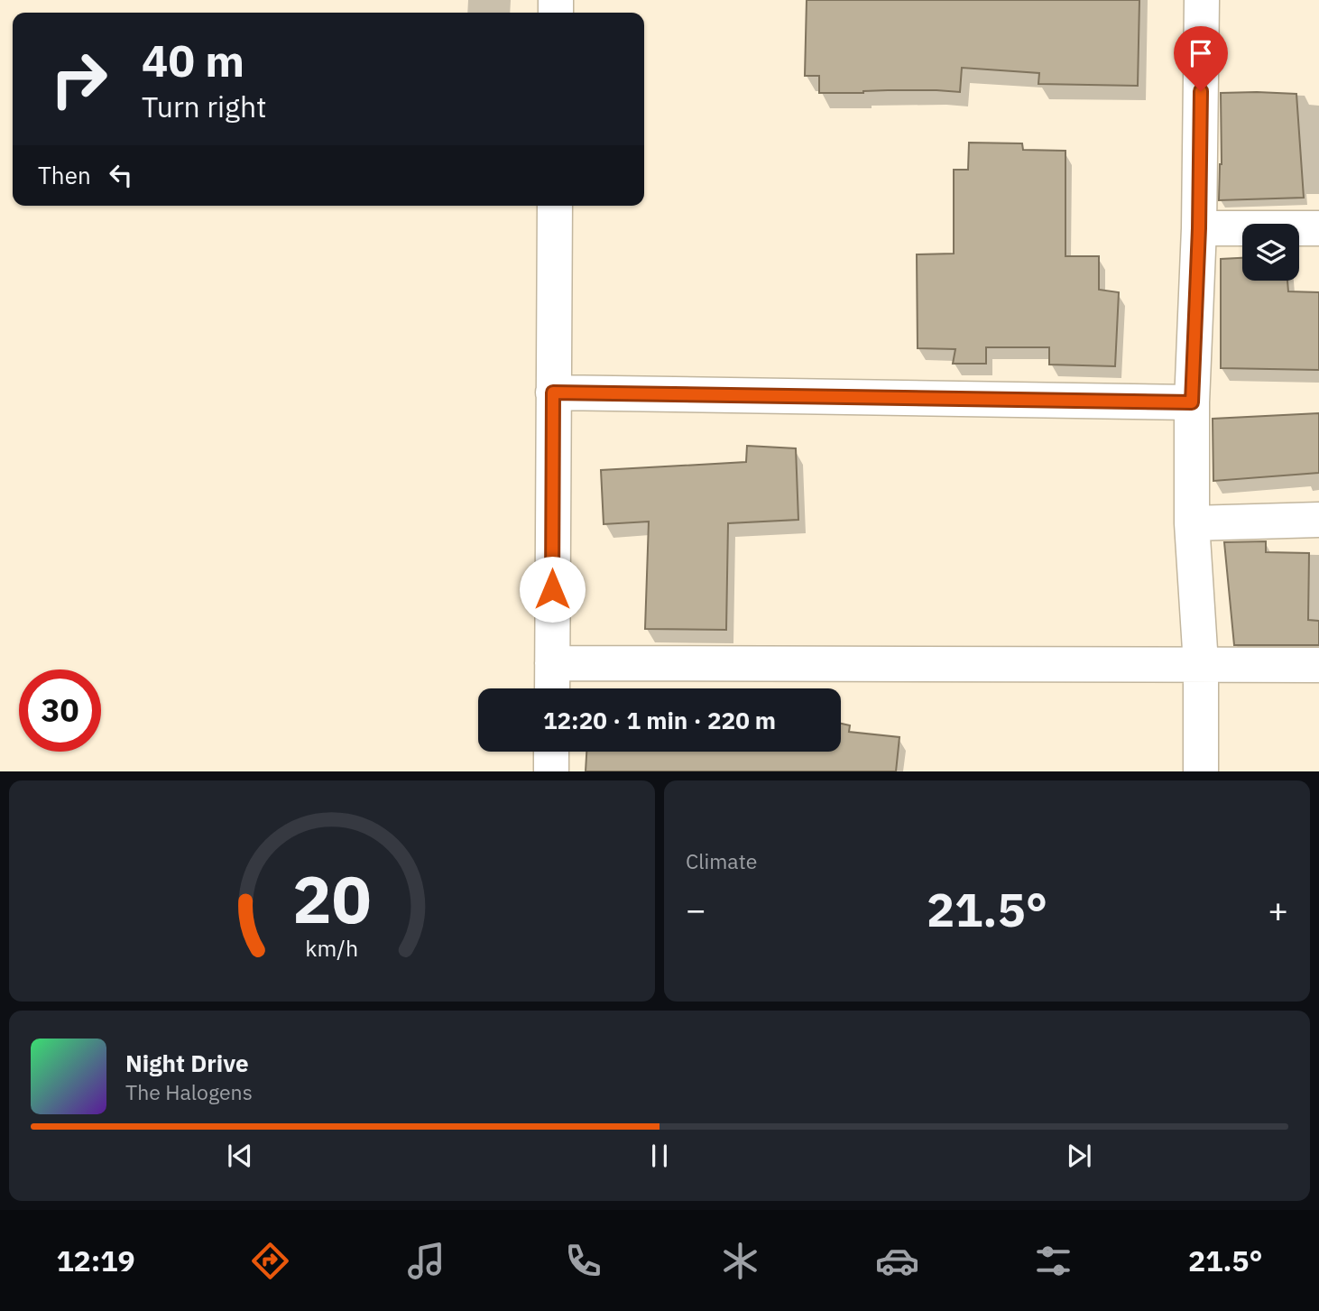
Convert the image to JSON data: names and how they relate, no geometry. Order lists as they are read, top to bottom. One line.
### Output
{"page":{"turn":["40 m","Turn right"],"then":"Then","limit":"30","trip":"12:20 · 1 min · 220 m","tile":"Climate","heat":["−","21.5°","+"],"song":["Night Drive","The Halogens"],"tabs":["12:19","21.5°"],"gauge":["20","km/h"]}}
